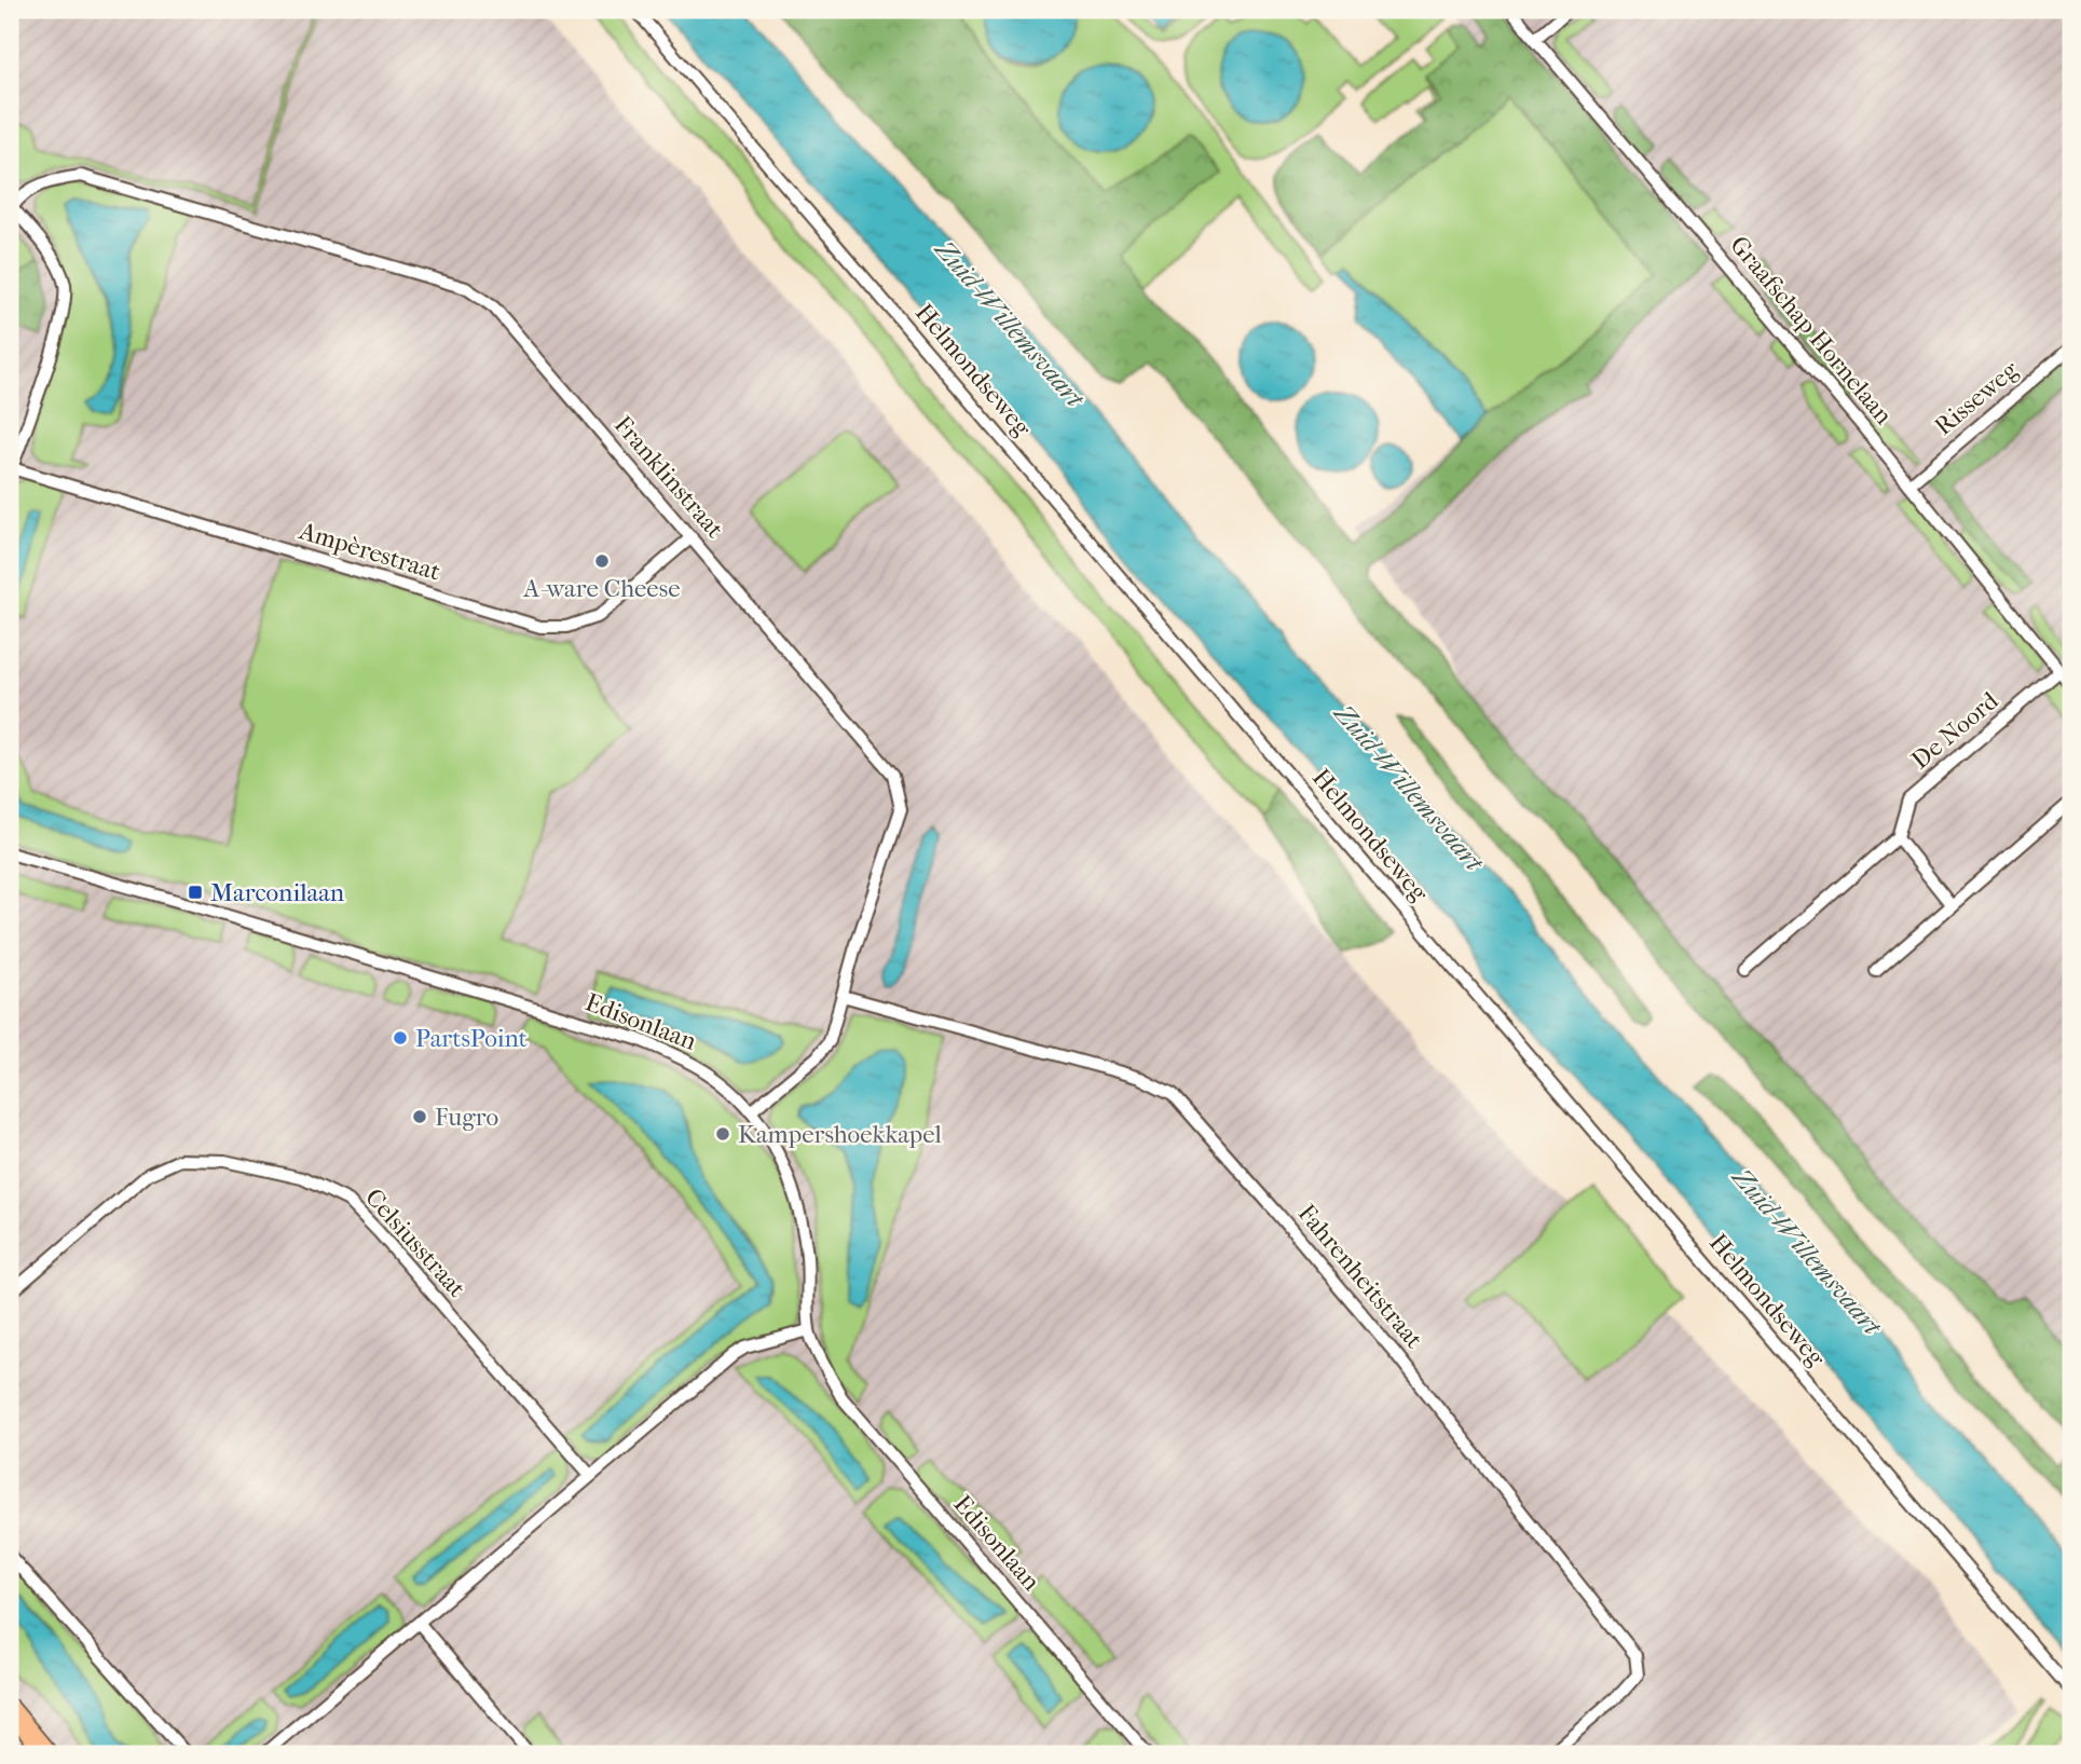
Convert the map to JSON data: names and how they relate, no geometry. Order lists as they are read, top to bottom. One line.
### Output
{"streets":{"street":["Graafschap Hornelaan","Helmondseweg","Risseweg","Franklinstraat","Ampèrestraat","De Noord","Edisonlaan","Celsiusstraat","Fahrenheitstraat"]},"crossings":[["Graafschap Hornelaan","Risseweg"],["Graafschap Hornelaan","De Noord"],["Franklinstraat","Ampèrestraat"],["Franklinstraat","Edisonlaan"],["Franklinstraat","Fahrenheitstraat"]],"water":["Zuid-Willemsvaart"],"places":{"other":["A-ware Cheese","PartsPoint","Fugro","Kampershoekkapel"],"transit":["Marconilaan"]}}
